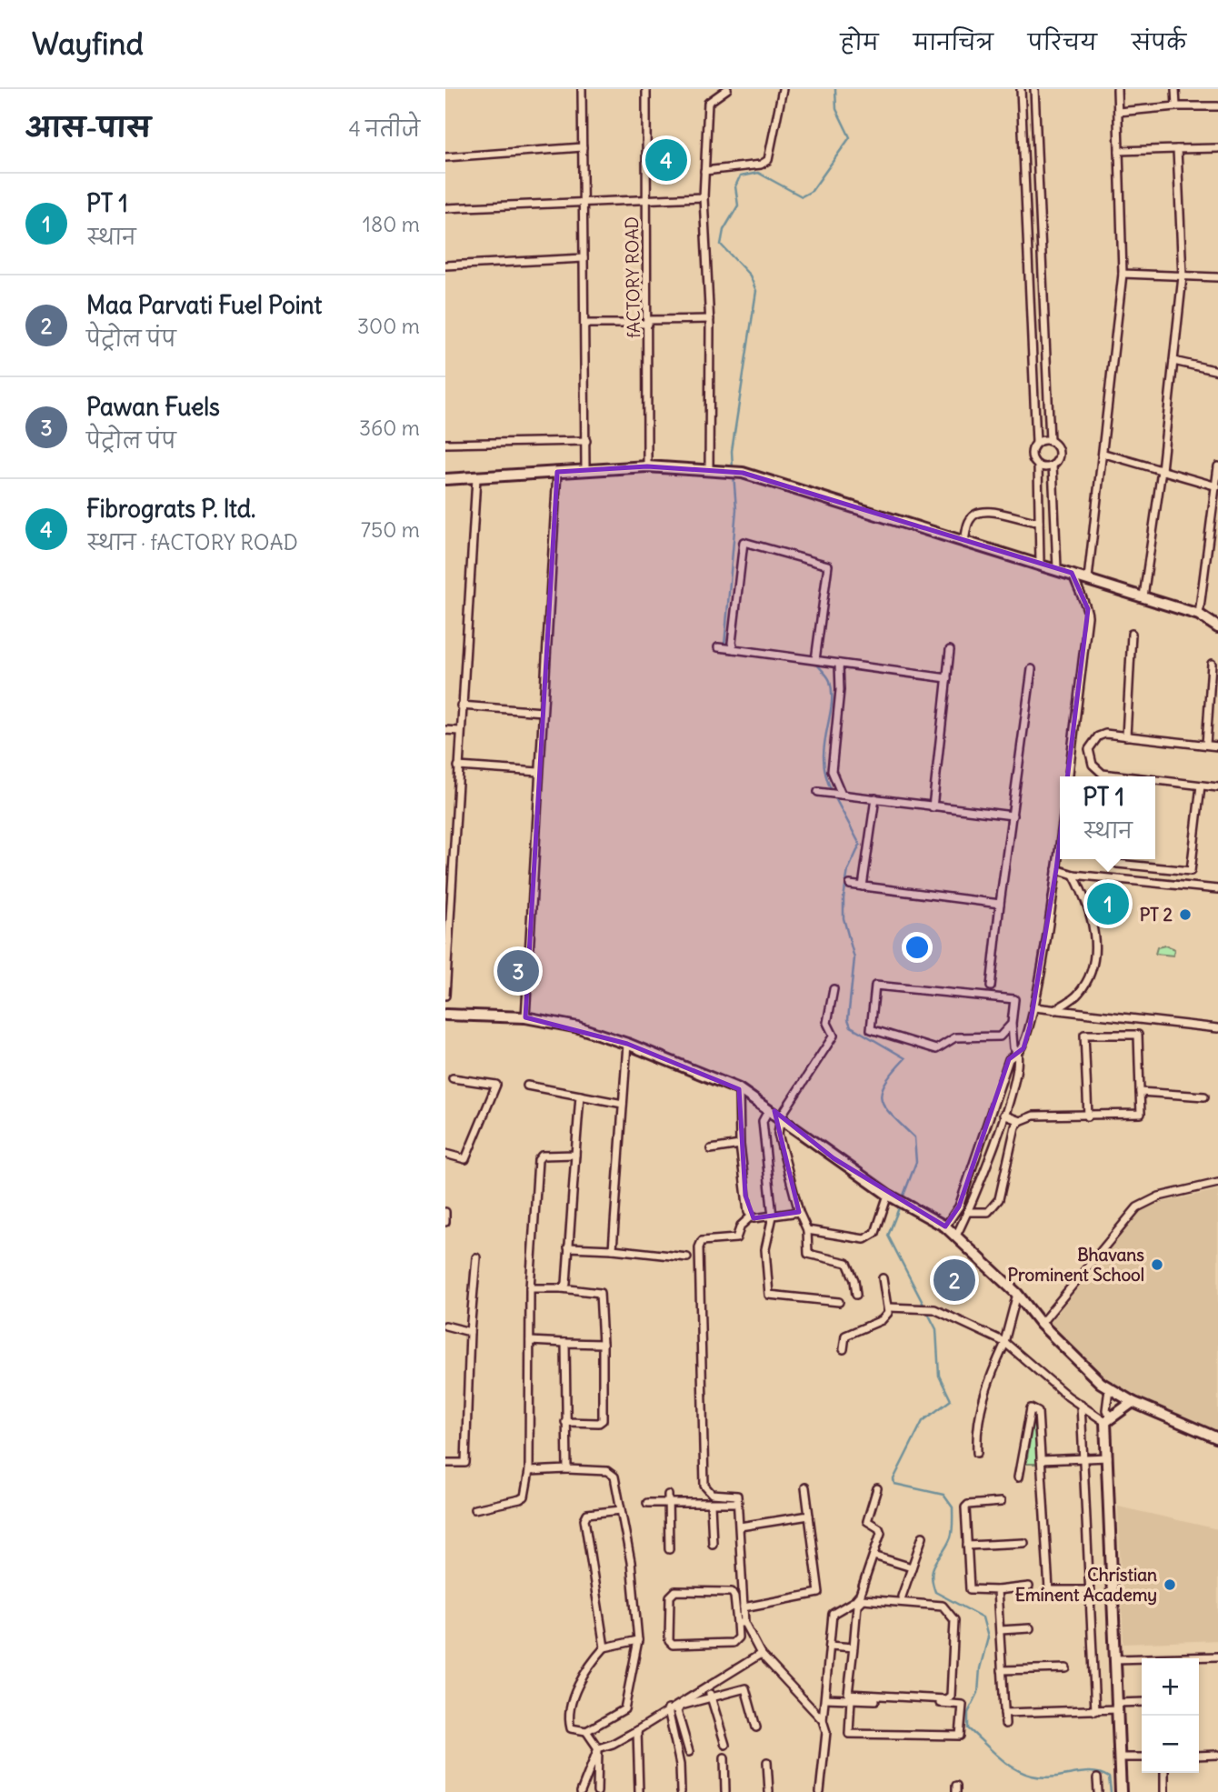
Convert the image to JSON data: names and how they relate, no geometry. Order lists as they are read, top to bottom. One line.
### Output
{"streets":{"street":["fACTORY ROAD"]},"places":["PT 2","Bhavans Prominent School","Christian Eminent Academy"],"page":{"header":"Wayfind","nav":["होम","मानचित्र","परिचय","संपर्क"],"heading":["आस-पास","4 नतीजे"],"pins":["4","1","3","2"],"list":[{"mark":"1","name":"PT 1","note":"स्थान","value":"180 m"},{"mark":"2","name":"Maa Parvati Fuel Point","note":"पेट्रोल पंप","value":"300 m"},{"mark":"3","name":"Pawan Fuels","note":"पेट्रोल पंप","value":"360 m"},{"mark":"4","name":"Fibrograts P. ltd.","note":"स्थान · fACTORY ROAD","value":"750 m"}],"popup":["PT 1","स्थान"],"map_buttons":["+","−"]}}
